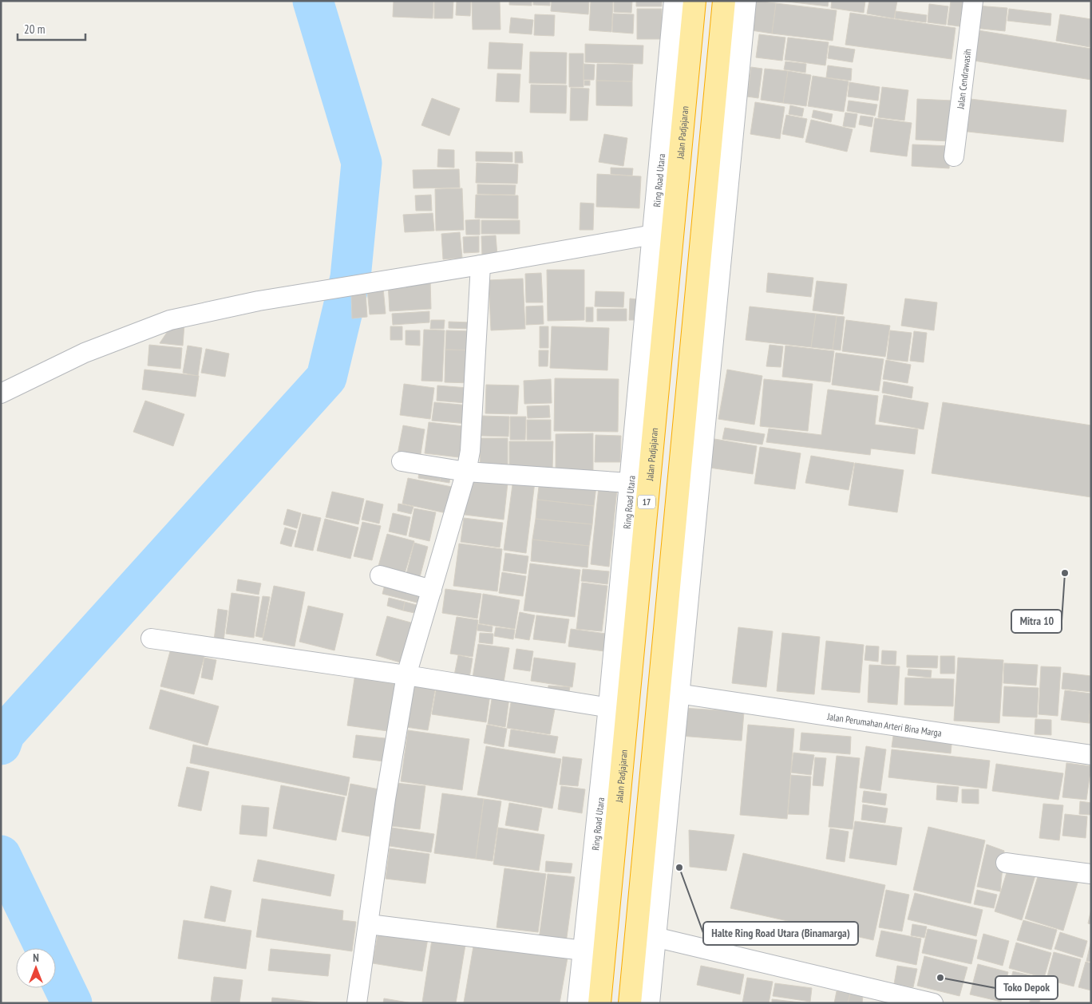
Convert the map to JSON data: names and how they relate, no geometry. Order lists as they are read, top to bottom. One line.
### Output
{"streets":{"highway":["Jalan Padjajaran","17"],"street":["Jalan Cendrawasih","Ring Road Utara","Jalan Perumahan Arteri Bina Marga"]},"places":["Mitra 10","Halte Ring Road Utara (Binamarga)","Toko Depok"],"scale_bar":"20 m","north":"top"}
